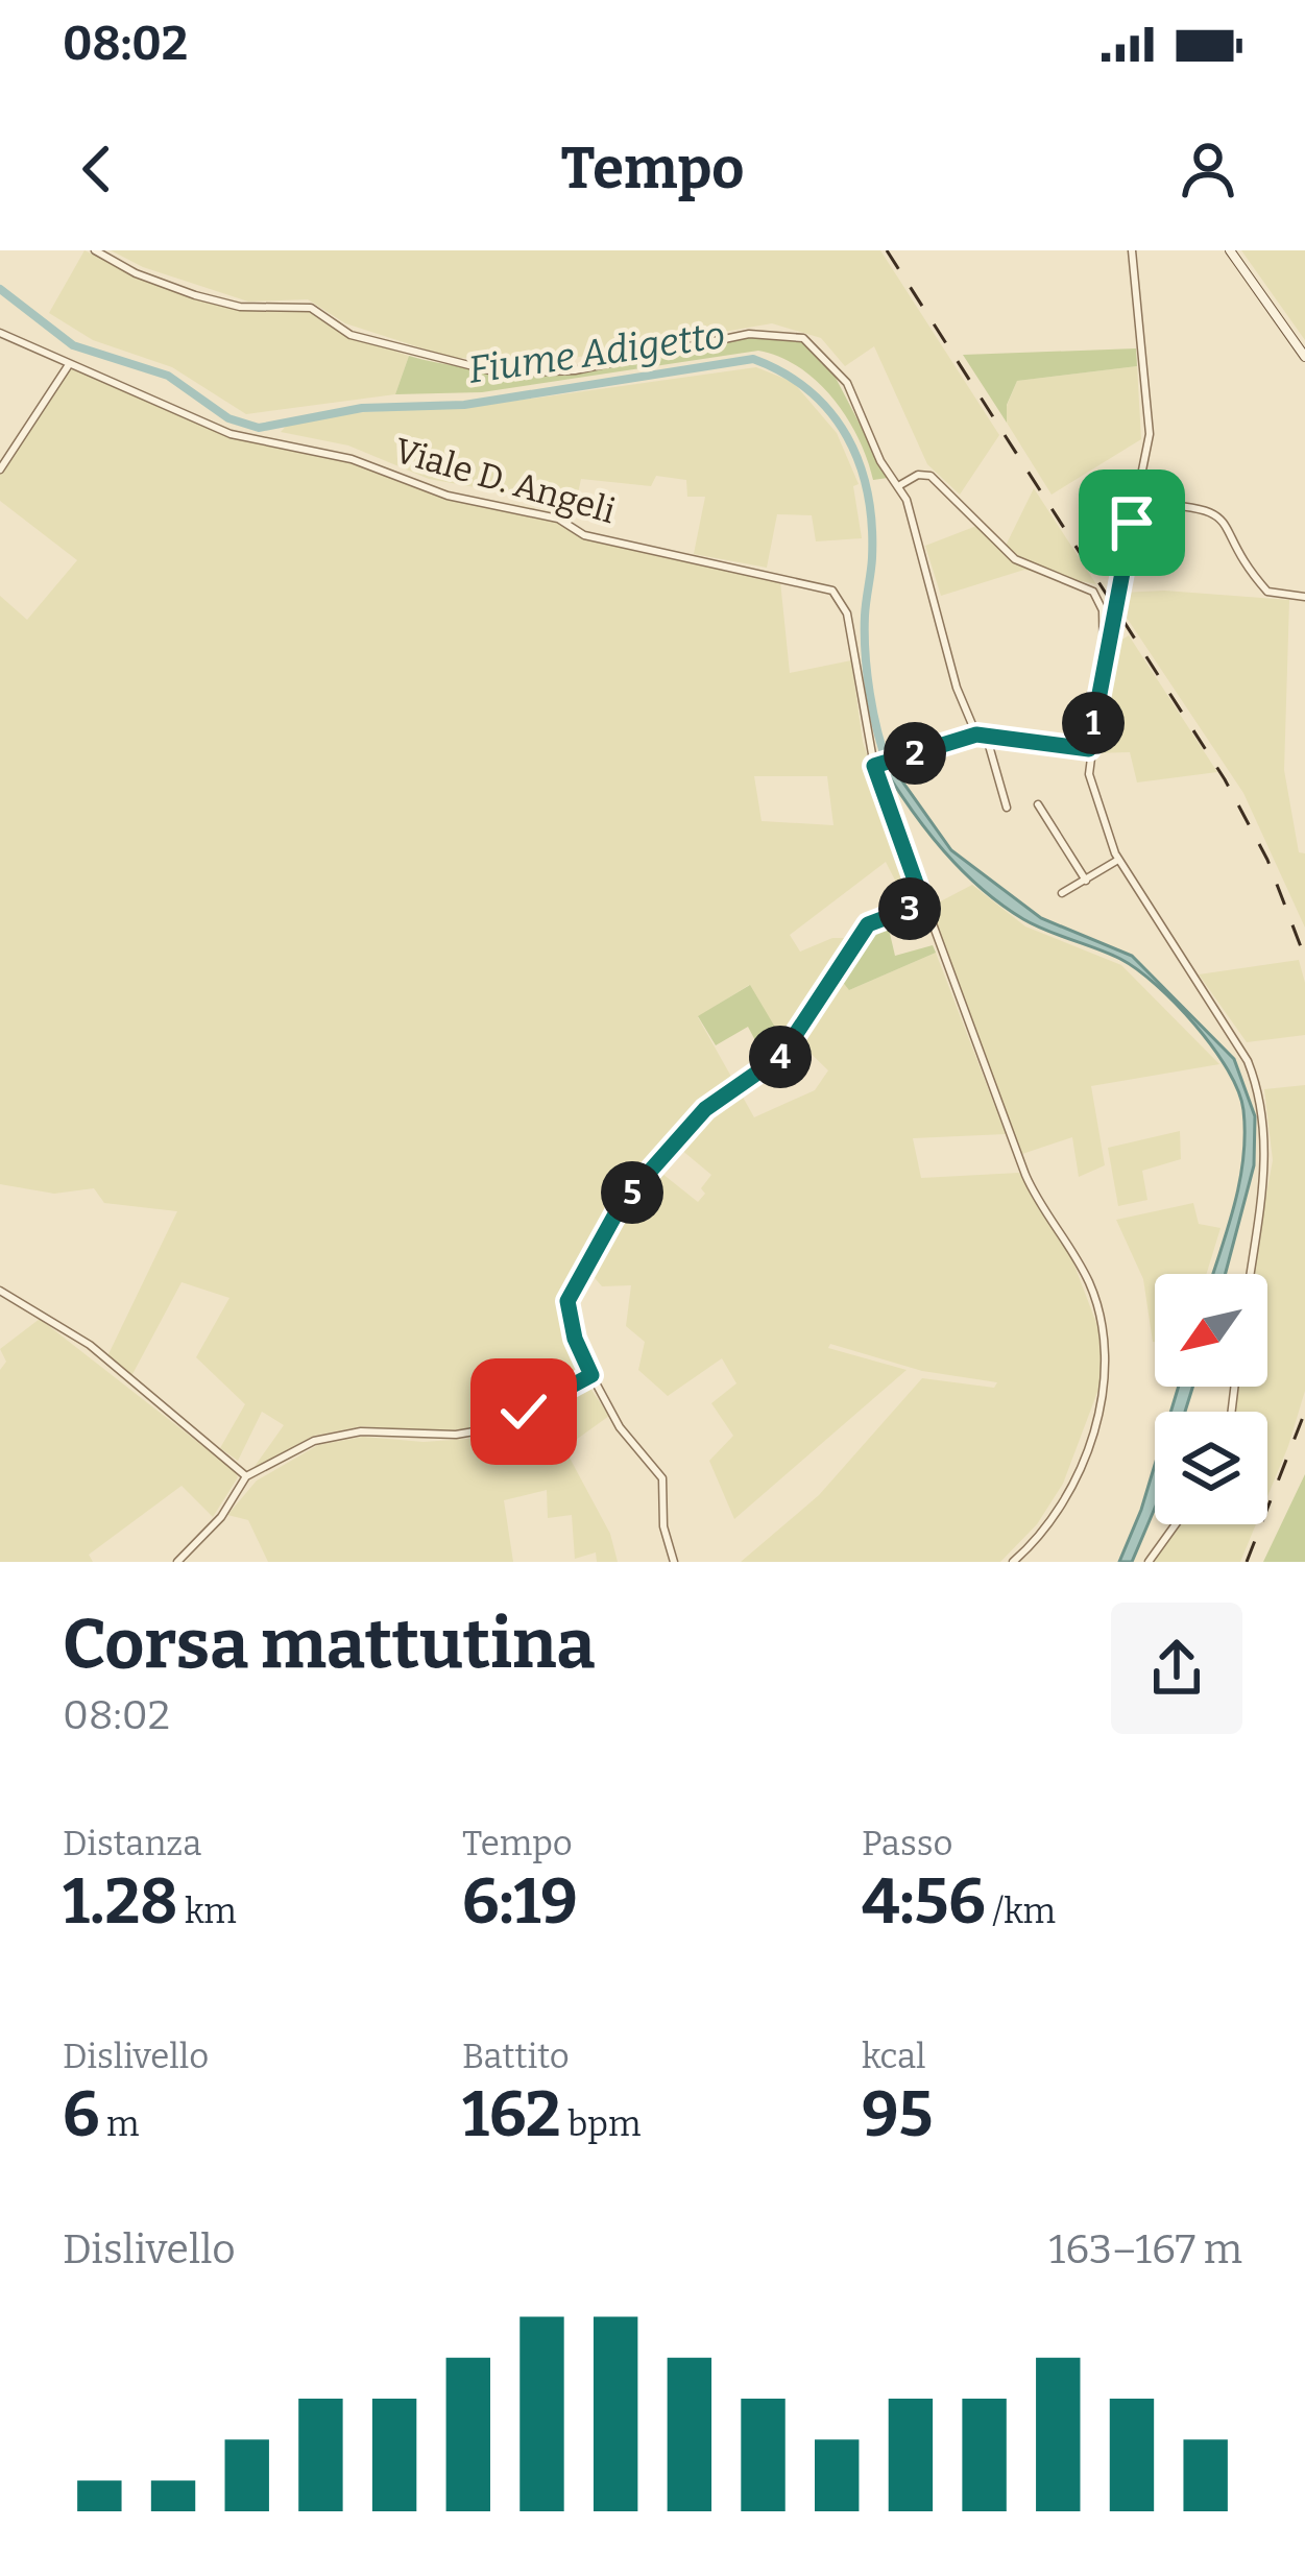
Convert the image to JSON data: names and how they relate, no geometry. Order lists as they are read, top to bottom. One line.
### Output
{"streets":{"street":["Viale D. Angeli"]},"water":["Fiume Adigetto"],"north":"bottom left","page":{"status":"08:02","header":"Tempo","pins":["1","2","3","4","5"],"heading":["Corsa mattutina","08:02"],"stats":[["Distanza","1.28 km"],["Tempo","6:19"],["Passo","4:56 /km"],["Dislivello","6 m"],["Battito","162 bpm"],["kcal","95"]],"chart":["Dislivello","163–167 m"]}}
